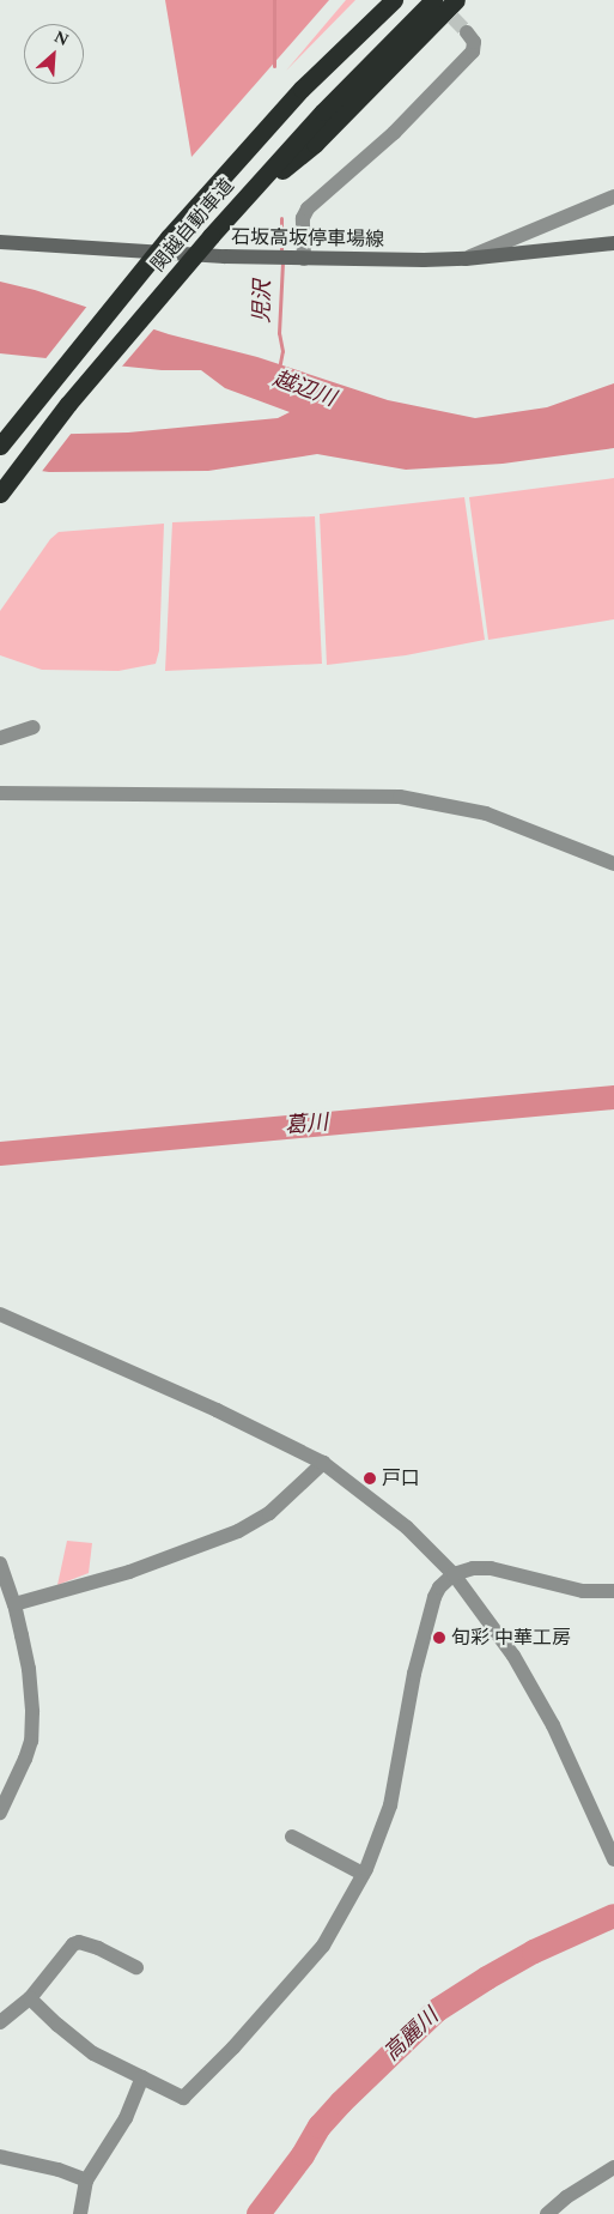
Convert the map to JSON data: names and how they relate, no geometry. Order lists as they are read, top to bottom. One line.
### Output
{"streets":{"highway":["関越自動車道"],"main road":["石坂高坂停車場線"]},"water":["児沢","越辺川","葛川","高麗川"],"places":["戸口","旬彩 中華工房"],"north":"top right"}
